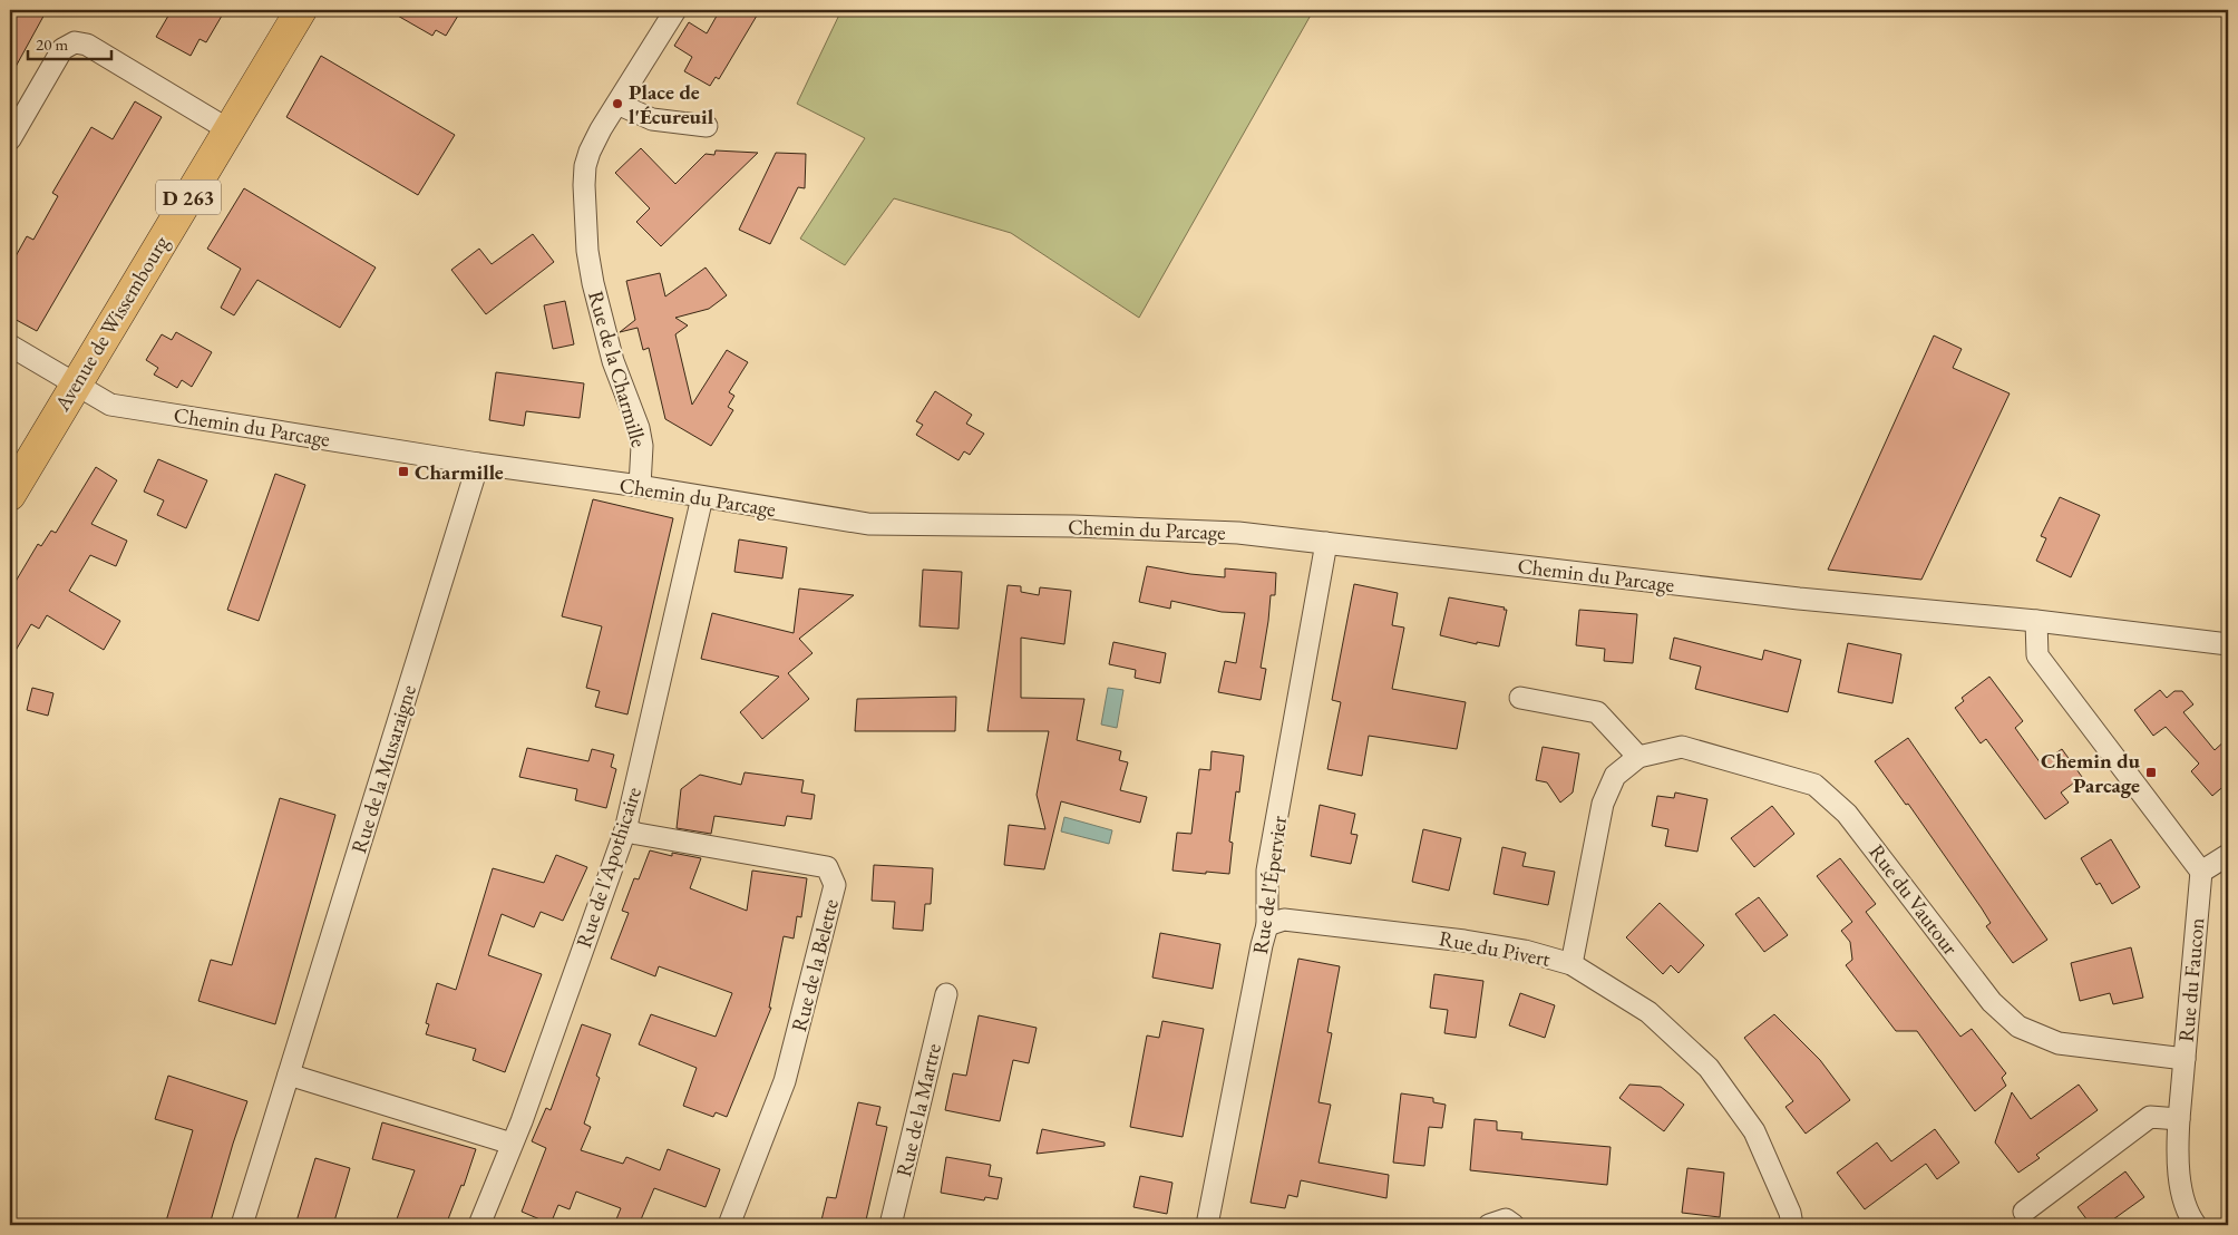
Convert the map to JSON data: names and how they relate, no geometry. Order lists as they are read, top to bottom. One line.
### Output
{"streets":{"main road":["D 263","Avenue de Wissembourg"],"street":["Rue de la Charmille","Chemin du Parcage","Rue de la Musaraigne","Rue de l'Apothicaire","Rue de l'Épervier","Rue du Vautour","Rue du Pivert","Rue de la Belette","Rue du Faucon","Rue de la Martre"]},"crossings":[["Avenue de Wissembourg","Chemin du Parcage"],["Rue de la Charmille","Chemin du Parcage"],["Chemin du Parcage","Rue de la Musaraigne"],["Chemin du Parcage","Rue de l'Apothicaire"],["Chemin du Parcage","Rue de l'Épervier"],["Rue de l'Apothicaire","Rue de la Belette"],["Rue de l'Épervier","Rue du Pivert"],["Rue du Vautour","Rue du Pivert"],["Rue du Vautour","Rue du Faucon"]],"places":{"other":["Place de l'Écureuil"],"transit":["Charmille","Chemin du Parcage"]},"scale_bar":"20 m"}
